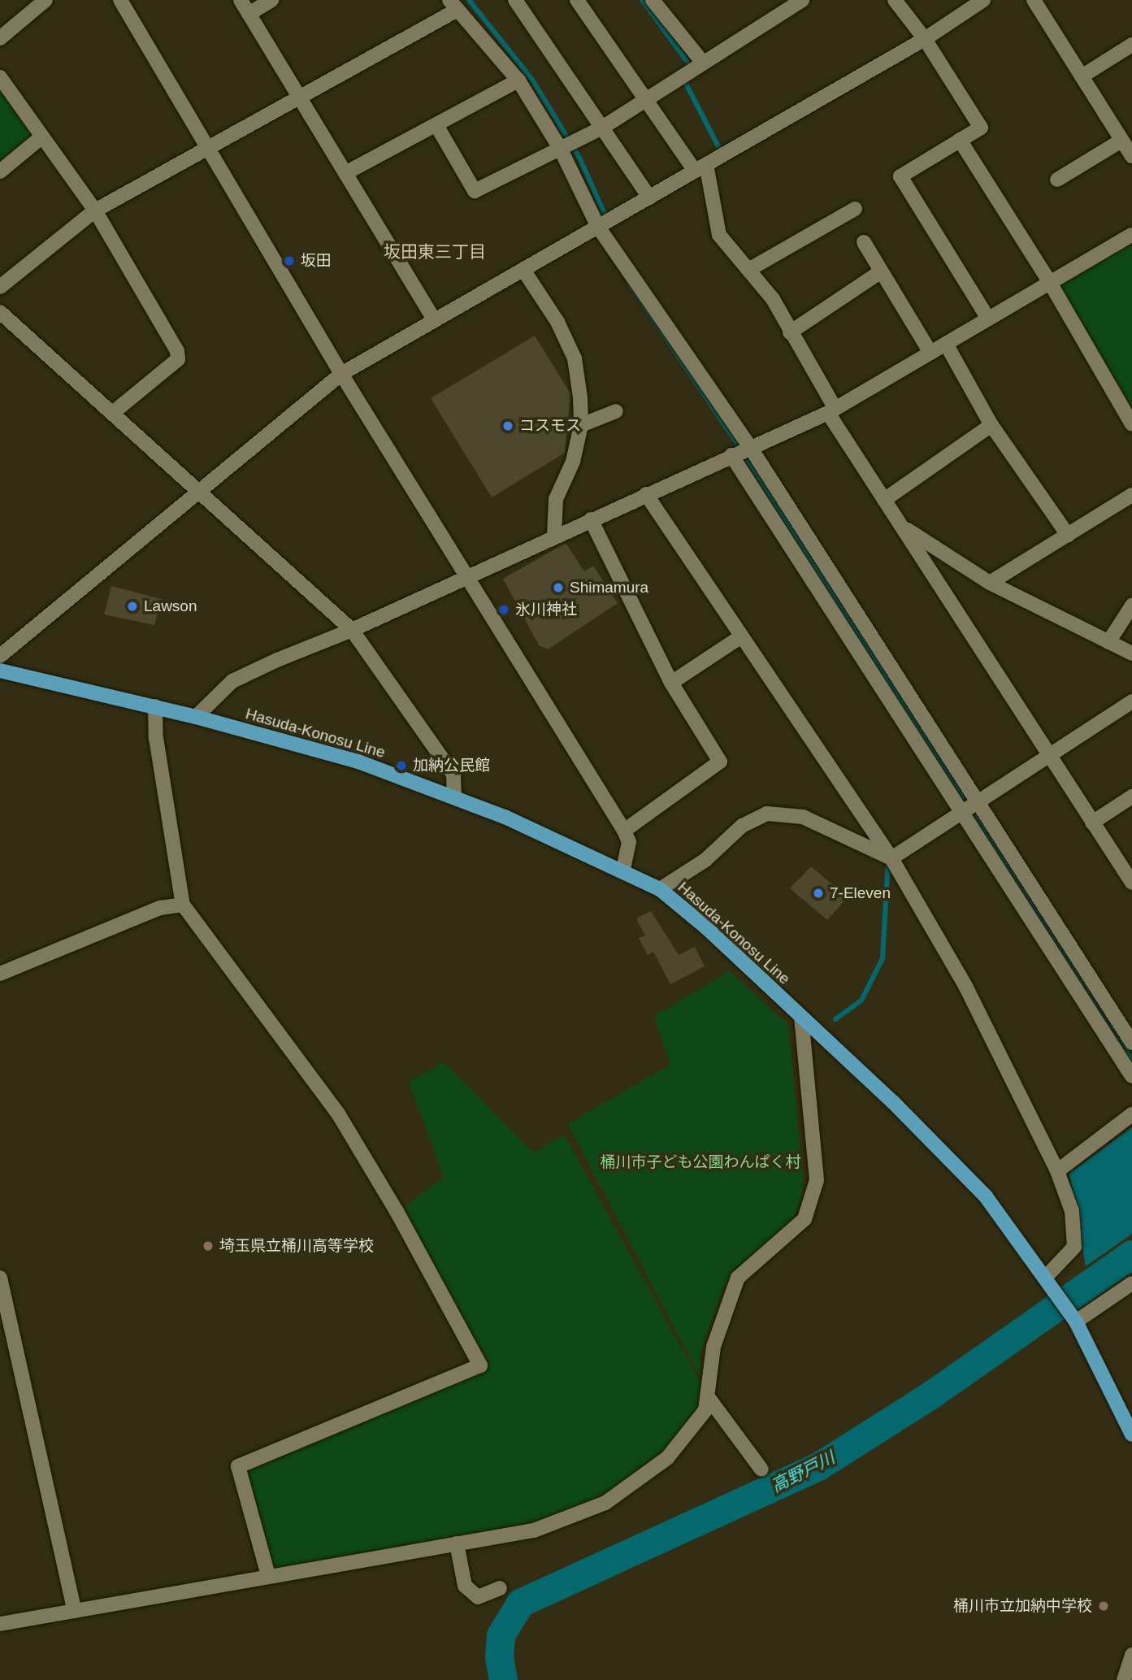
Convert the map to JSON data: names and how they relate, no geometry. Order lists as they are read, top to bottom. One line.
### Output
{"streets":{"main road":["Hasuda-Konosu Line"]},"districts":["坂田東三丁目"],"water":["高野戸川"],"parks":["桶川市子ども公園わんぱく村"],"places":["坂田","コスモス","Shimamura","Lawson","氷川神社","加納公民館","7-Eleven","埼玉県立桶川高等学校","桶川市立加納中学校"]}
